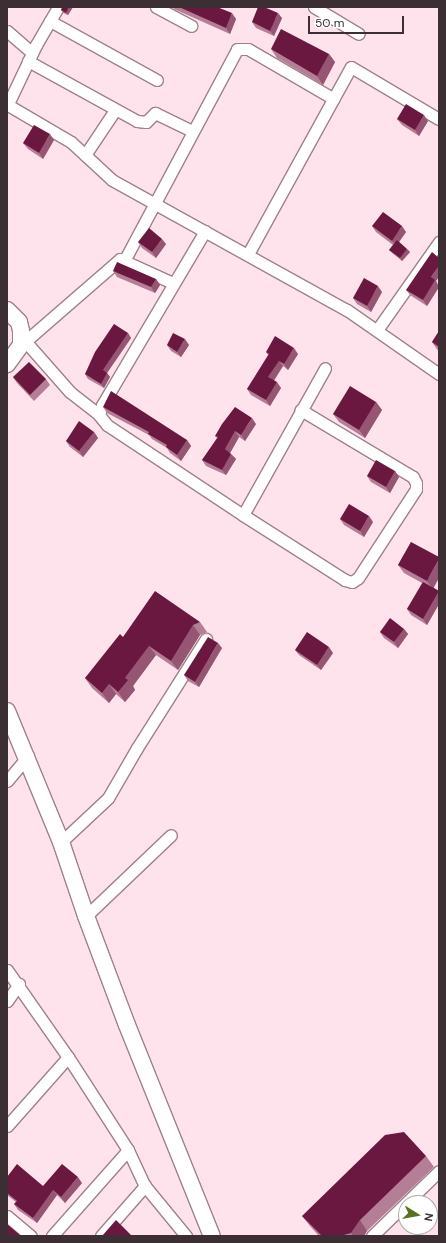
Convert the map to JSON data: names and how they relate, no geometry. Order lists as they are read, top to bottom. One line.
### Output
{"scale_bar":"50 m","north":"right"}
